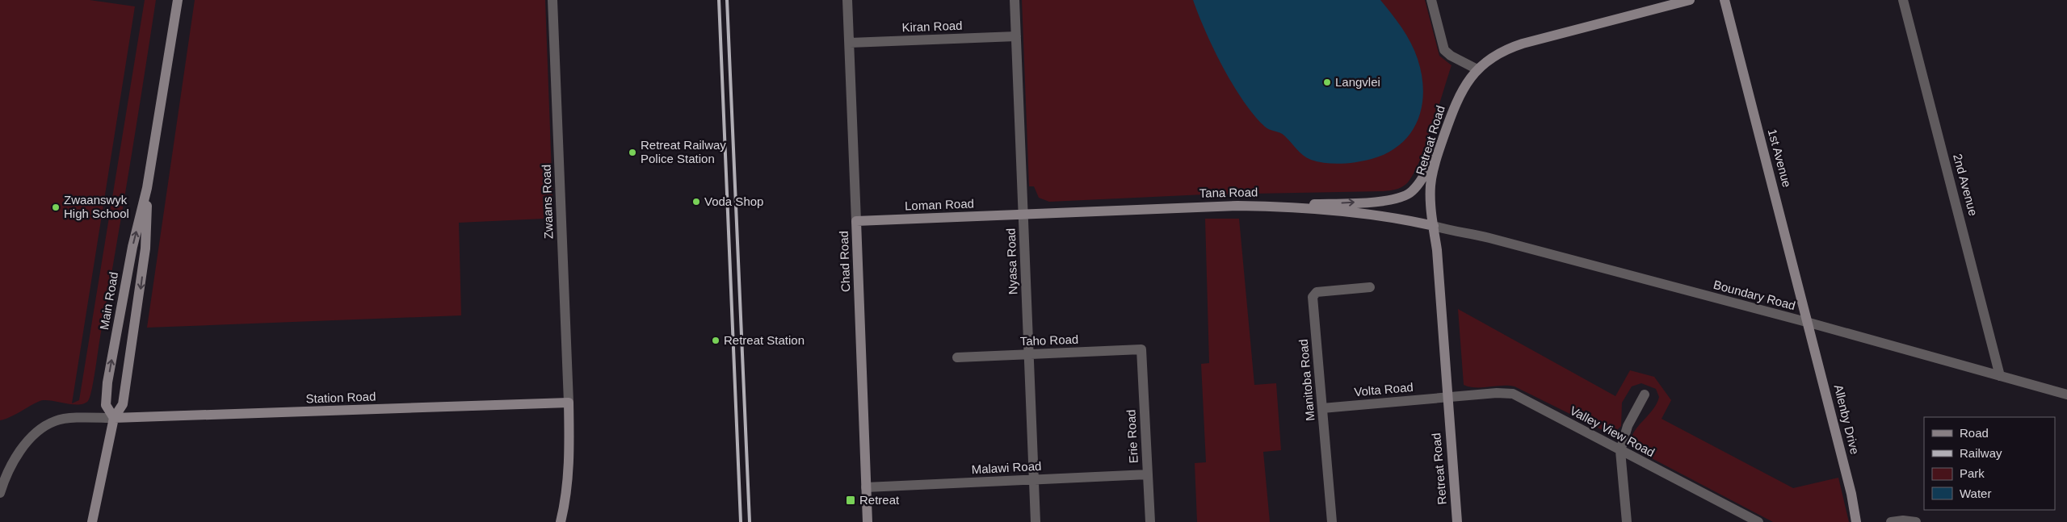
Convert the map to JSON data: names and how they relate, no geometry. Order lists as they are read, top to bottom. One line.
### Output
{"streets":{"main road":["Retreat Road","1st Avenue","Tana Road","Loman Road","Chad Road","Main Road","Station Road","Allenby Drive"],"street":["Kiran Road","2nd Avenue","Zwaans Road","Nyasa Road","Boundary Road","Taho Road","Manitoba Road","Volta Road","Valley View Road","Erie Road","Malawi Road"]},"crossings":[["Kiran Road","Chad Road"],["Kiran Road","Nyasa Road"],["Retreat Road","Tana Road"],["Retreat Road","Boundary Road"],["Retreat Road","Volta Road"],["Retreat Road","Valley View Road"],["1st Avenue","Boundary Road"],["1st Avenue","Allenby Drive"],["2nd Avenue","Boundary Road"],["Tana Road","Loman Road"],["Tana Road","Nyasa Road"],["Tana Road","Boundary Road"],["Zwaans Road","Station Road"],["Loman Road","Chad Road"],["Loman Road","Nyasa Road"],["Chad Road","Malawi Road"],["Nyasa Road","Taho Road"],["Nyasa Road","Malawi Road"],["Boundary Road","Allenby Drive"],["Main Road","Station Road"],["Taho Road","Erie Road"],["Manitoba Road","Volta Road"],["Volta Road","Valley View Road"],["Erie Road","Malawi Road"]],"places":{"other":["Langvlei","Retreat Railway Police Station","Voda Shop","Zwaanswyk High School","Retreat Station"],"transit":["Retreat"]},"legend":["Road","Railway","Park","Water"]}
